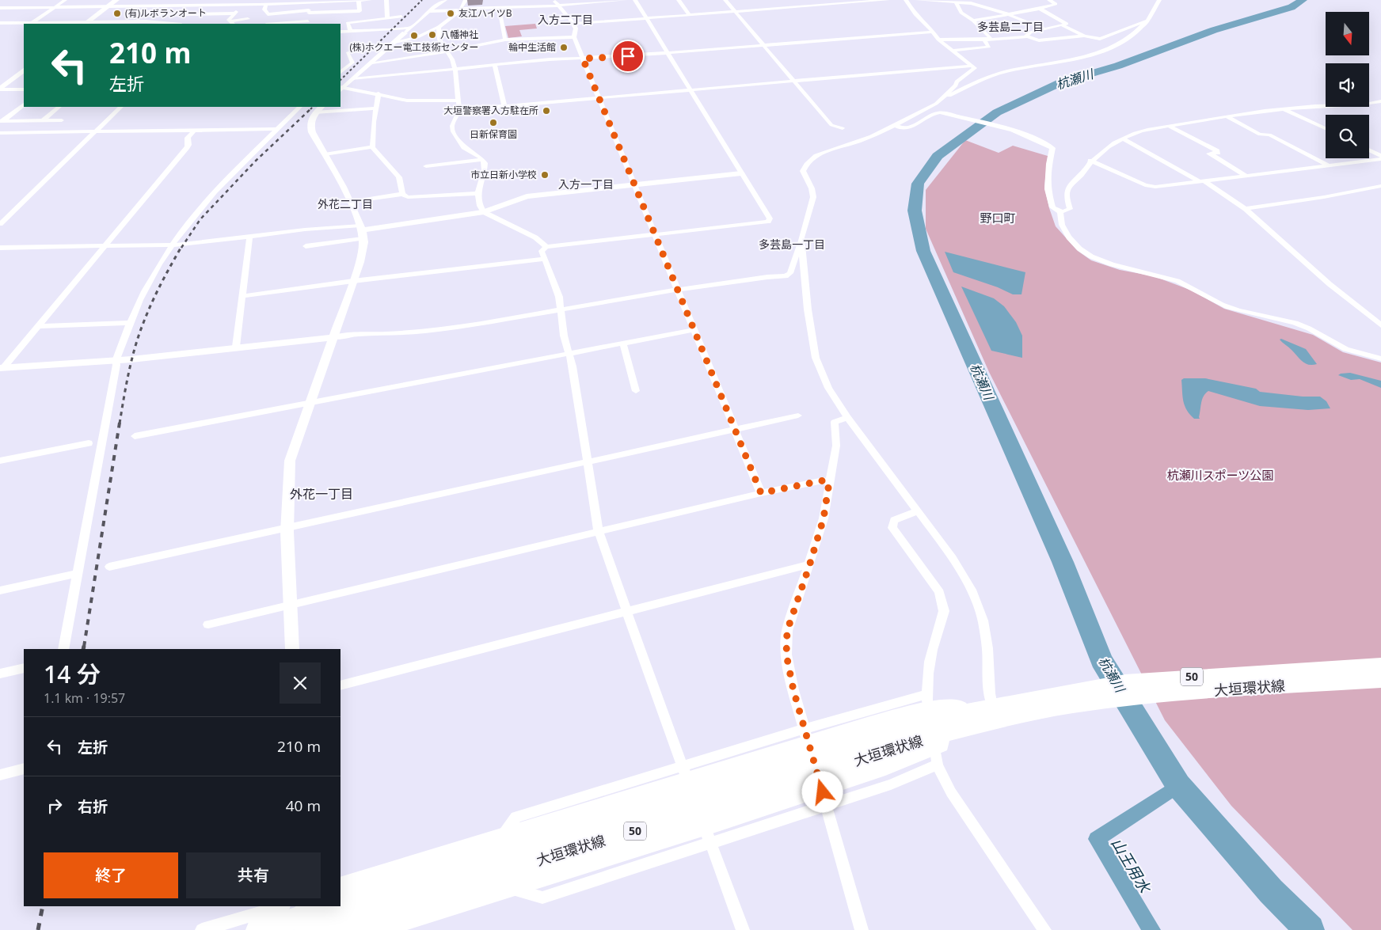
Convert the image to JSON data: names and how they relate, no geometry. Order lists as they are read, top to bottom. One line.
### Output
{"streets":{"main road":["50","大垣環状線"]},"crossings":[["50","大垣環状線"]],"districts":["入方二丁目","多芸島二丁目","入方一丁目","外花二丁目","野口町","多芸島一丁目","外花一丁目"],"water":["杭瀬川","山王用水"],"parks":["杭瀬川スポーツ公園"],"places":["(有)ルボランオート","友江ハイツB","八幡神社","(株)ホクエー電工技術センター","輪中生活館","大垣警察署入方駐在所","日新保育園","市立日新小学校"],"north":"bottom","page":{"turn":["210 m","左折"],"heading":["14 分","1.1 km · 19:57"],"list":[{"name":"左折","value":"210 m"},{"name":"右折","value":"40 m"}],"buttons":["終了","共有"]}}
